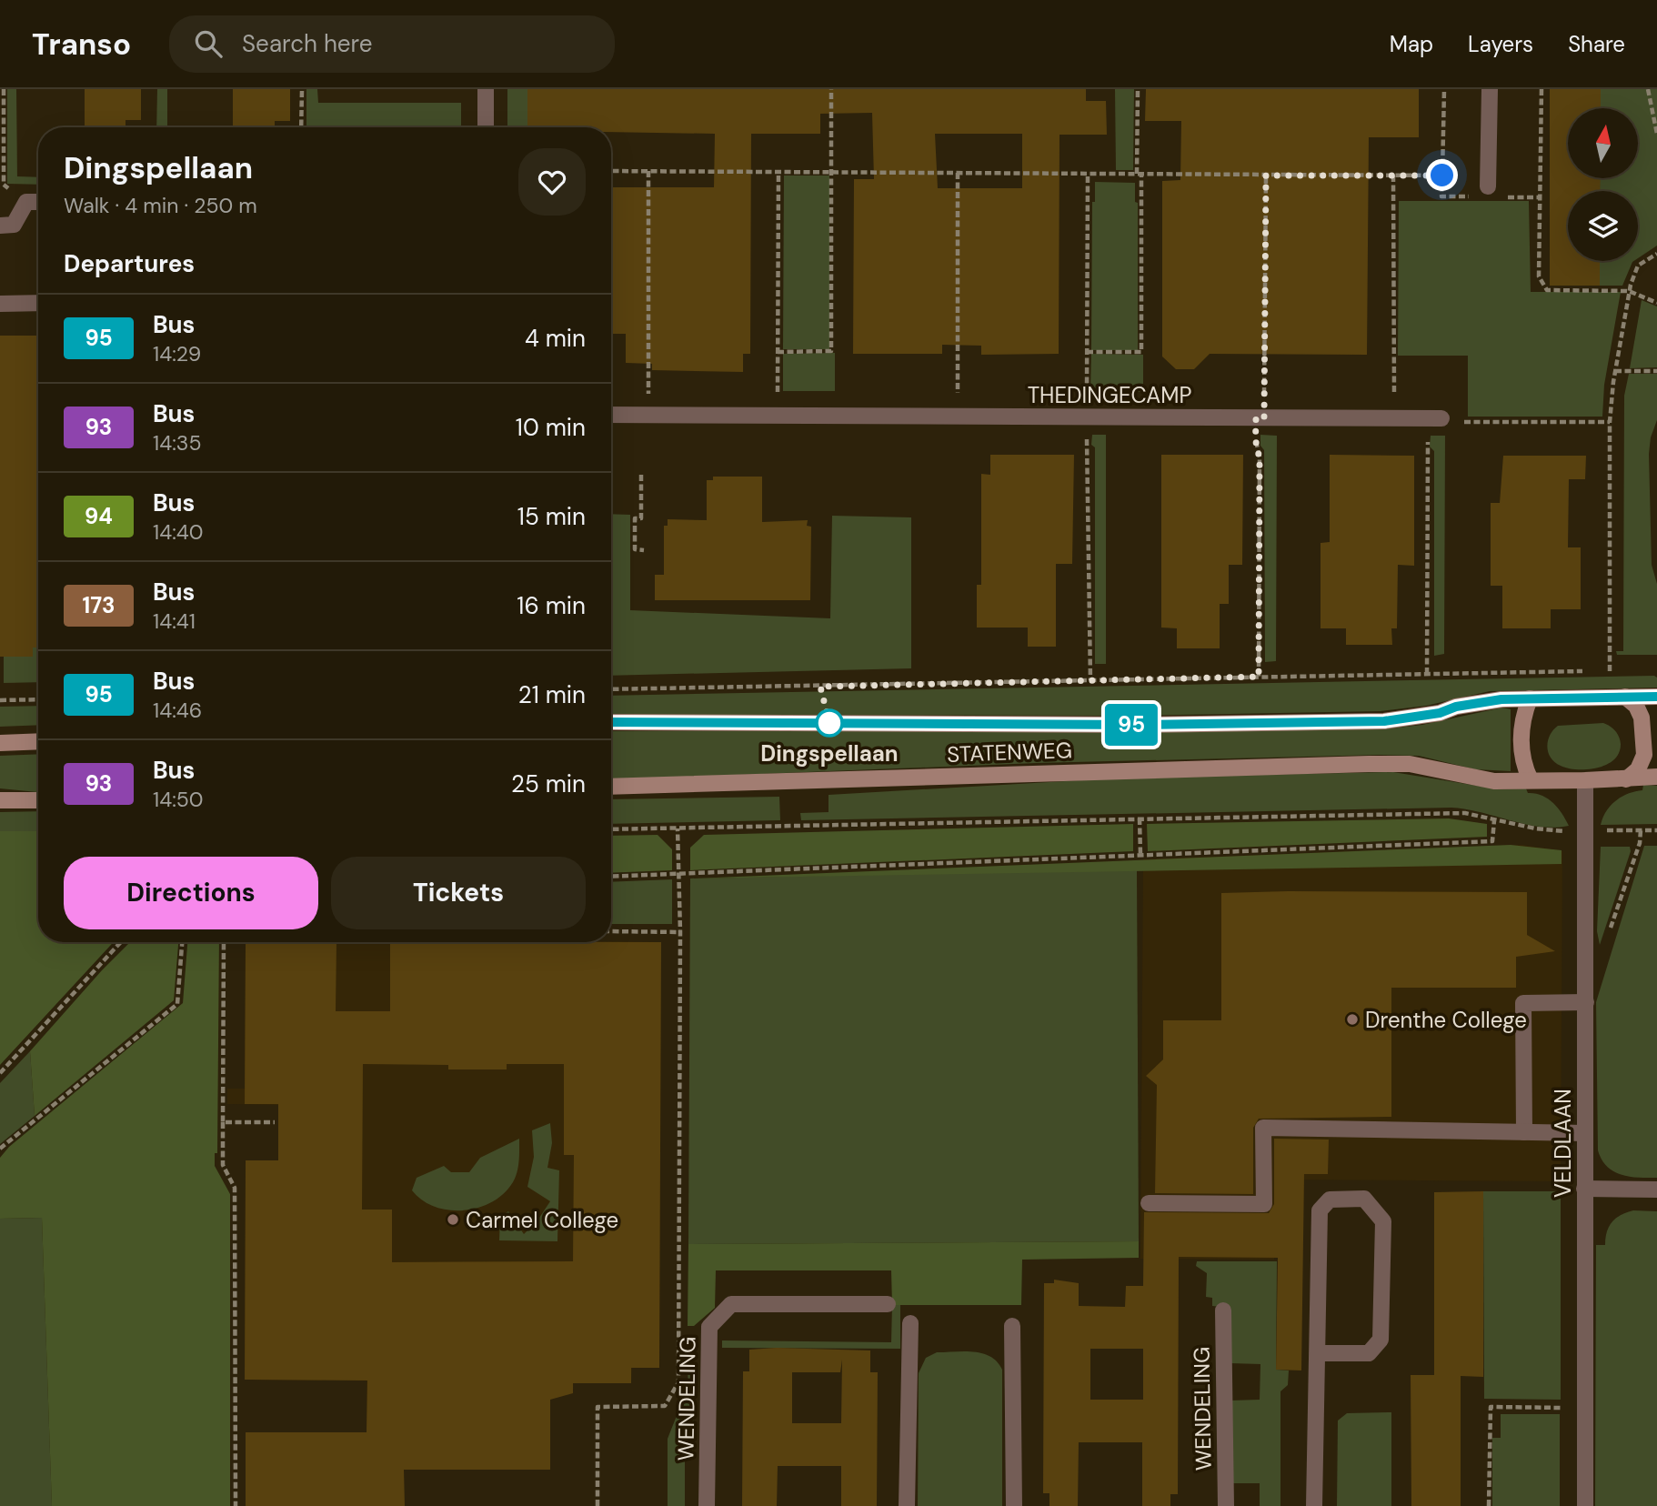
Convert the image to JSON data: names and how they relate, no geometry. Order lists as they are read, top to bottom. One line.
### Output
{"streets":{"street":["THEDINGECAMP","STATENWEG","VELDLAAN","WENDELING"]},"crossings":[["STATENWEG","VELDLAAN"]],"places":["Dingspellaan","Drenthe College","Carmel College"],"lines":["bus line 95"],"north":"top","page":{"header":"Transo","search":"Search here","nav":["Map","Layers","Share"],"on_map":"95","heading":[["Dingspellaan","Walk · 4 min · 250 m"],"Departures"],"list":[{"mark":"95","name":"Bus","note":"14:29","value":"4 min"},{"mark":"93","name":"Bus","note":"14:35","value":"10 min"},{"mark":"94","name":"Bus","note":"14:40","value":"15 min"},{"mark":"173","name":"Bus","note":"14:41","value":"16 min"},{"mark":"95","name":"Bus","note":"14:46","value":"21 min"},{"mark":"93","name":"Bus","note":"14:50","value":"25 min"}],"buttons":["Directions","Tickets"]}}
